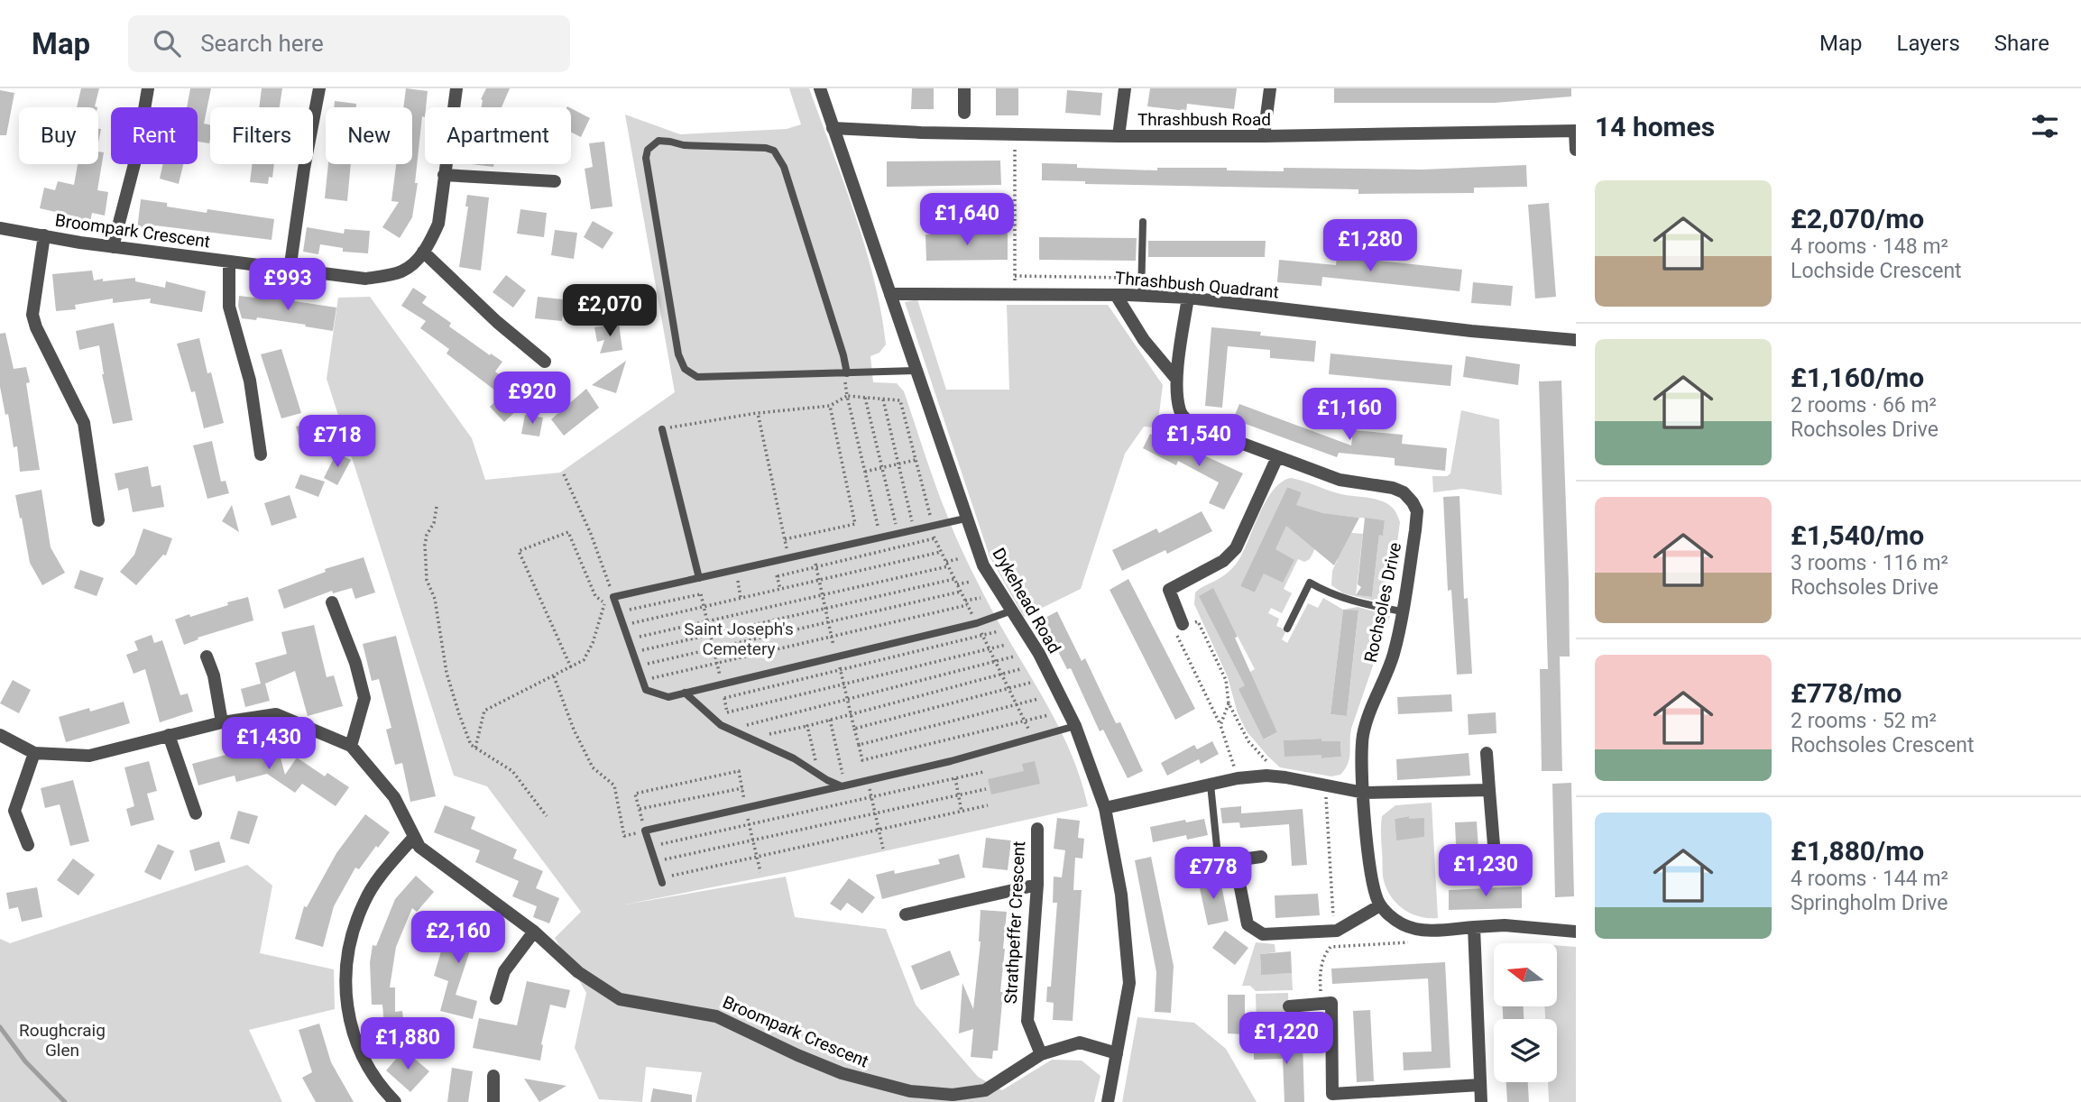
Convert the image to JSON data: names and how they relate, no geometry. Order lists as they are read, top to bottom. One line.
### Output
{"streets":{"street":["Thrashbush Road","Broompark Crescent","Thrashbush Quadrant","Dykehead Road","Rochsoles Drive","Strathpeffer Crescent"]},"crossings":[["Thrashbush Road","Dykehead Road"],["Broompark Crescent","Dykehead Road"],["Broompark Crescent","Strathpeffer Crescent"],["Thrashbush Quadrant","Dykehead Road"],["Thrashbush Quadrant","Rochsoles Drive"]],"parks":["Saint Joseph's Cemetery","Roughcraig Glen"],"north":"left","page":{"header":"Map","search":"Search here","nav":["Map","Layers","Share"],"heading":"14 homes","chip":["Buy","Rent","Filters","New","Apartment"],"list":[{"name":"£2,070/mo","note":"4 rooms · 148 m² · Lochside Crescent"},{"name":"£1,160/mo","note":"2 rooms · 66 m² · Rochsoles Drive"},{"name":"£1,540/mo","note":"3 rooms · 116 m² · Rochsoles Drive"},{"name":"£778/mo","note":"2 rooms · 52 m² · Rochsoles Crescent"},{"name":"£1,880/mo","note":"4 rooms · 144 m² · Springholm Drive"}],"price":["£1,640","£1,280","£993","£2,070","£920","£1,160","£1,540","£718","£1,430","£1,230","£778","£2,160","£1,220","£1,880"]}}
